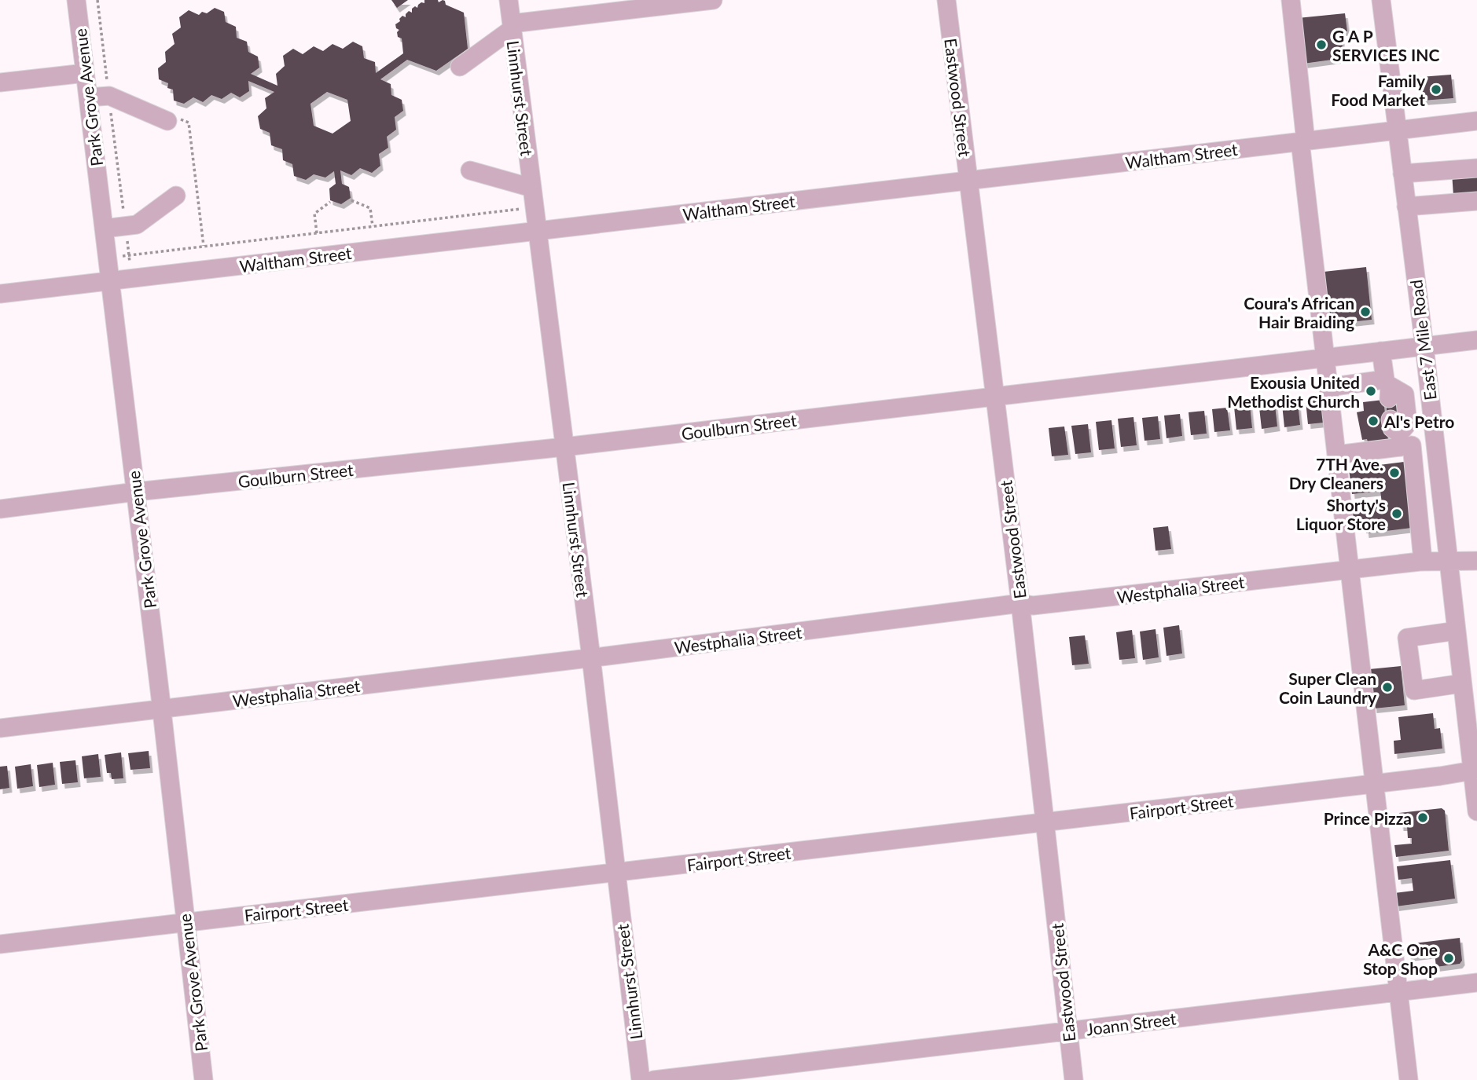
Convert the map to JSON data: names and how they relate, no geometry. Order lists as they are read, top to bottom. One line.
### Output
{"streets":{"street":["Park Grove Avenue","Eastwood Street","Linnhurst Street","Waltham Street","East 7 Mile Road","Goulburn Street","Westphalia Street","Fairport Street","Joann Street"]},"crossings":[["Park Grove Avenue","Waltham Street"],["Park Grove Avenue","Goulburn Street"],["Park Grove Avenue","Westphalia Street"],["Park Grove Avenue","Fairport Street"],["Eastwood Street","Waltham Street"],["Eastwood Street","Goulburn Street"],["Eastwood Street","Westphalia Street"],["Eastwood Street","Fairport Street"],["Eastwood Street","Joann Street"],["Linnhurst Street","Waltham Street"],["Linnhurst Street","Goulburn Street"],["Linnhurst Street","Westphalia Street"],["Linnhurst Street","Fairport Street"],["Waltham Street","East 7 Mile Road"],["East 7 Mile Road","Goulburn Street"],["East 7 Mile Road","Westphalia Street"],["East 7 Mile Road","Fairport Street"]],"places":["G A P SERVICES INC","Family Food Market","Coura's African Hair Braiding","Exousia United Methodist Church","Al's Petro","7TH Ave. Dry Cleaners","Shorty's Liquor Store","Super Clean Coin Laundry","Prince Pizza","A&C One Stop Shop"]}
